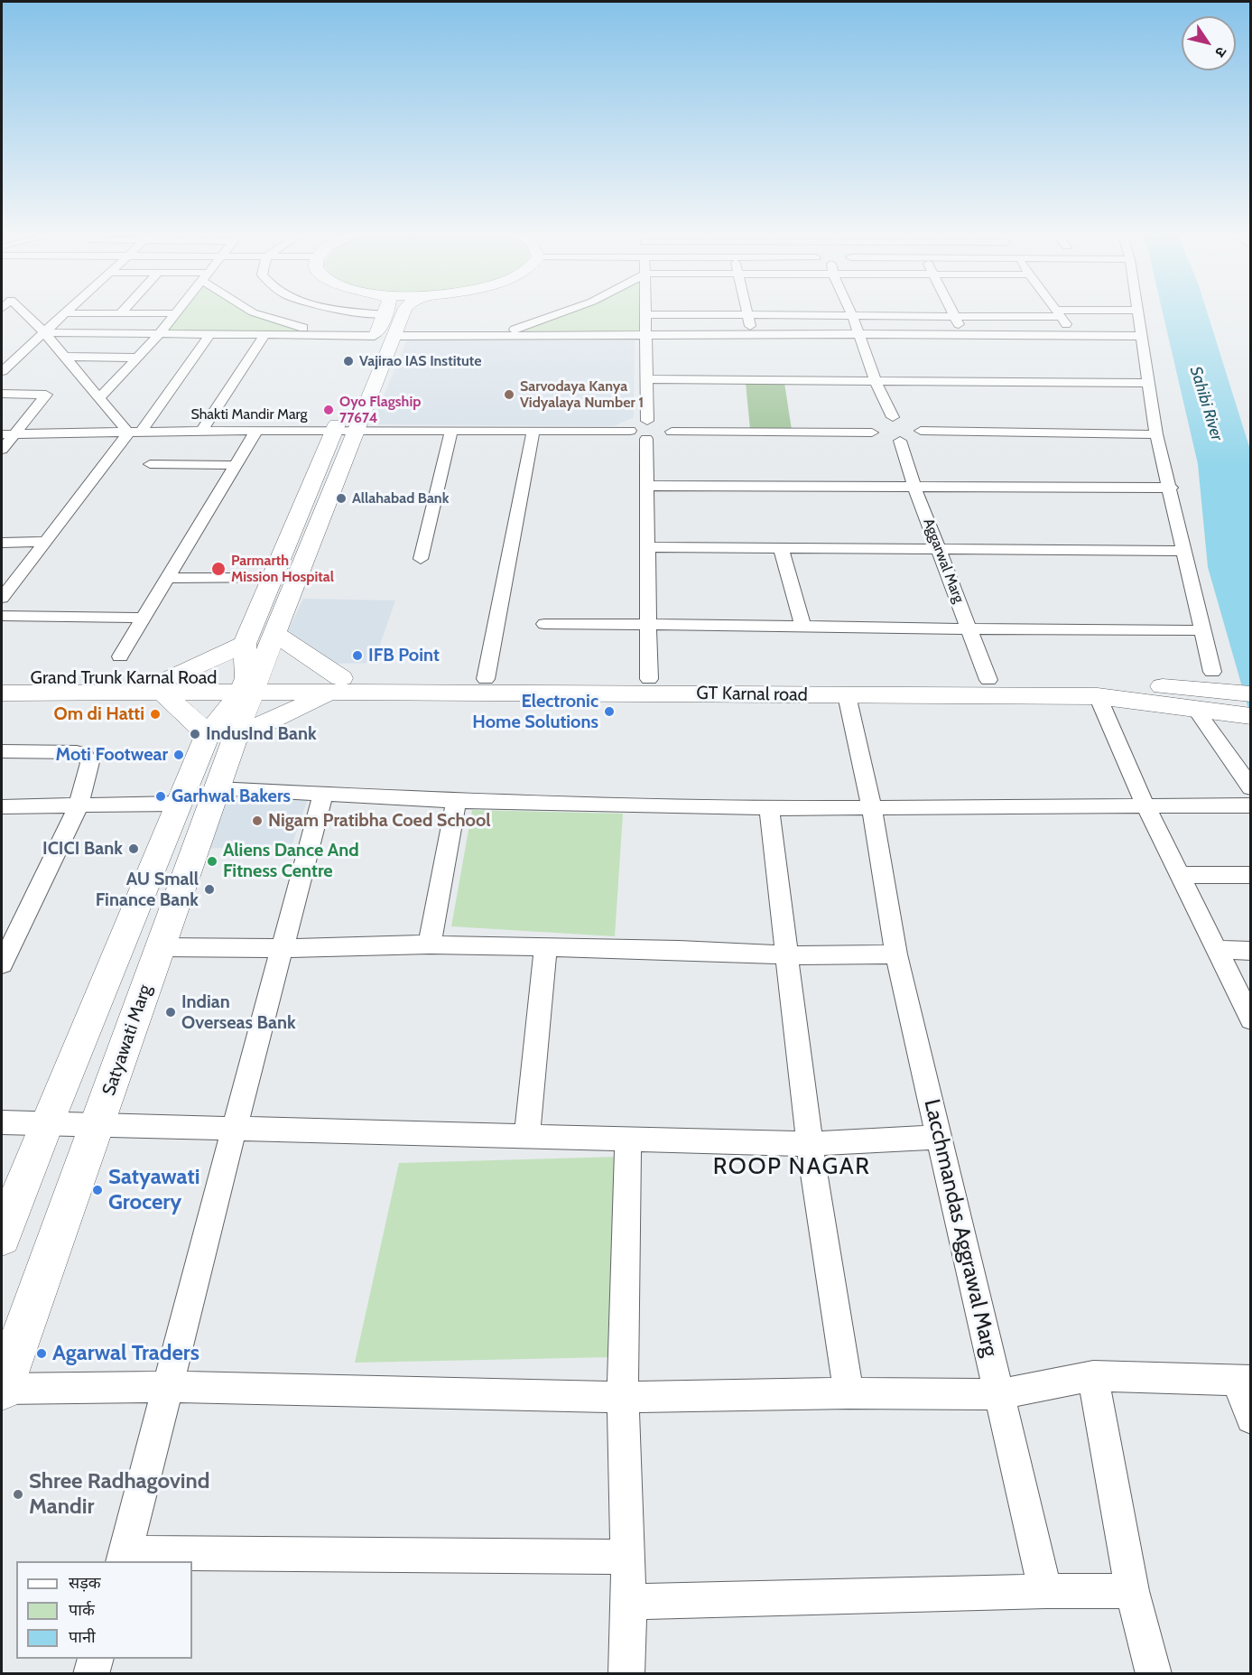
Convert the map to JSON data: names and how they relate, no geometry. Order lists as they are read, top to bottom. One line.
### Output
{"streets":{"street":["Shakti Mandir Marg","Aggarwal Marg","Grand Trunk Karnal Road","GT Karnal road","Satyawati Marg","Lacchmandas Aggrawal Marg"]},"crossings":[["Shakti Mandir Marg","Satyawati Marg"],["Aggarwal Marg","GT Karnal road"],["Grand Trunk Karnal Road","GT Karnal road"],["Grand Trunk Karnal Road","Satyawati Marg"],["GT Karnal road","Satyawati Marg"],["GT Karnal road","Lacchmandas Aggrawal Marg"]],"districts":["ROOP NAGAR"],"water":["Sahibi River"],"places":["Vajirao IAS Institute","Sarvodaya Kanya Vidyalaya Number 1","Oyo Flagship 77674","Allahabad Bank","Parmarth Mission Hospital","IFB Point","Electronic Home Solutions","Om di Hatti","IndusInd Bank","Moti Footwear","Garhwal Bakers","Nigam Pratibha Coed School","ICICI Bank","Aliens Dance And Fitness Centre","AU Small Finance Bank","Indian Overseas Bank","Satyawati Grocery","Agarwal Traders","Shree Radhagovind Mandir"],"legend":["सड़क","पार्क","पानी"],"north":"bottom right"}
